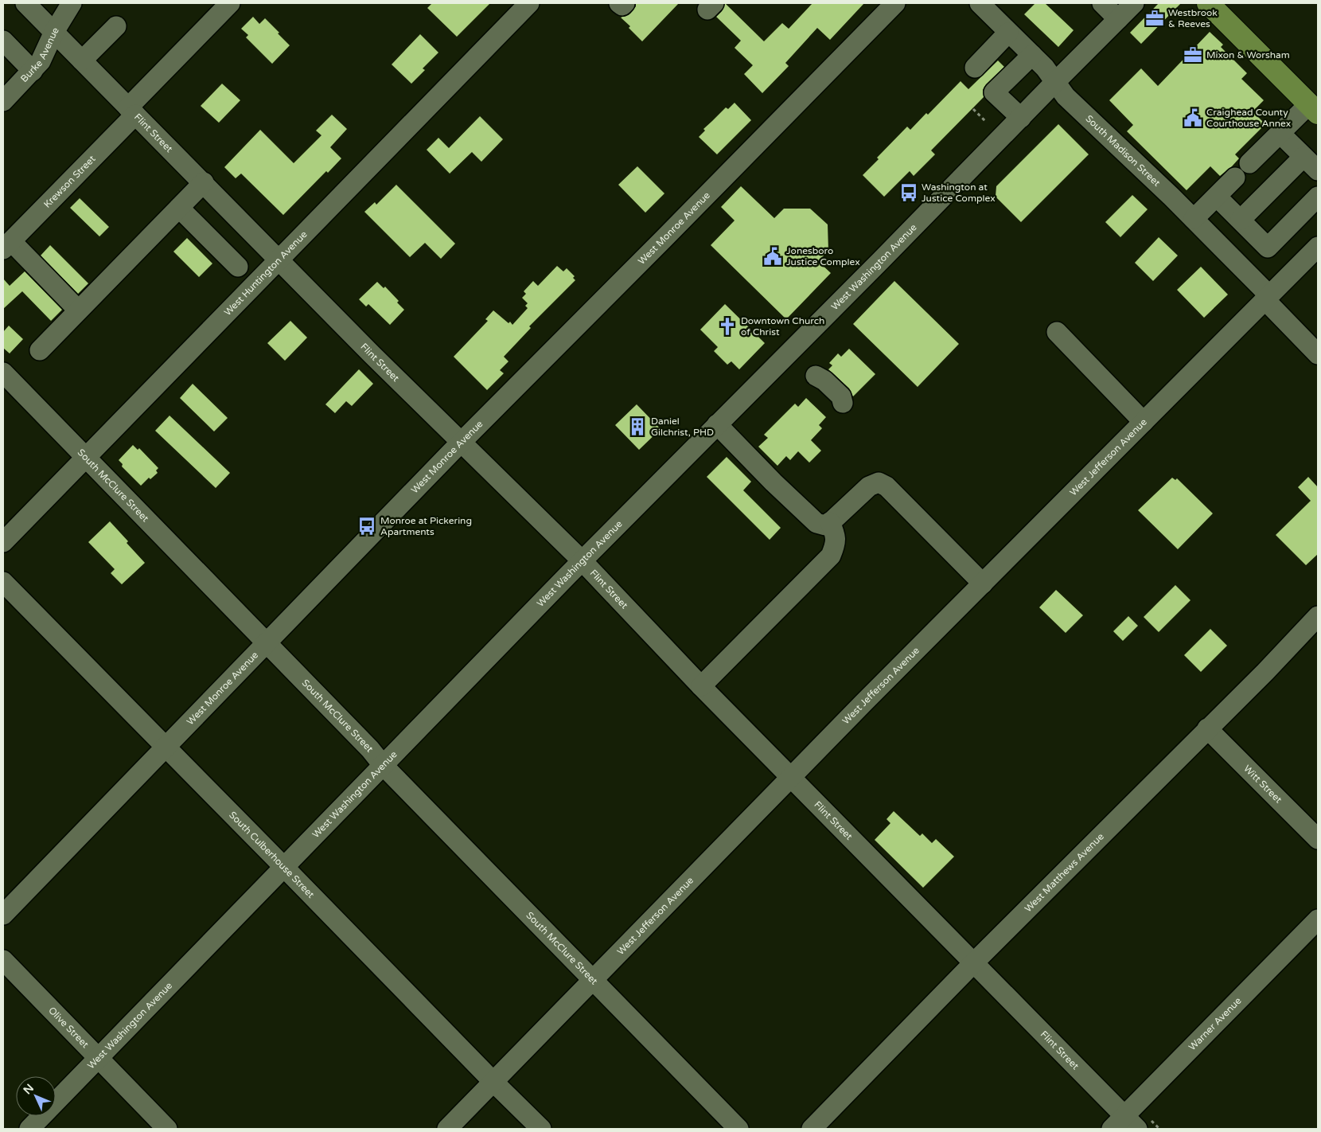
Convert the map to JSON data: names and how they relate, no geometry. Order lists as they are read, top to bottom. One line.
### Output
{"streets":{"street":["Burke Avenue","Flint Street","South Madison Street","Krewson Street","West Monroe Avenue","West Washington Avenue","West Huntington Avenue","West Jefferson Avenue","South McClure Street","Witt Street","South Culberhouse Street","West Matthews Avenue","Warner Avenue","Olive Street"]},"crossings":[["Burke Avenue","Flint Street"],["Flint Street","Krewson Street"],["Flint Street","West Monroe Avenue"],["Flint Street","West Washington Avenue"],["Flint Street","West Huntington Avenue"],["Flint Street","West Jefferson Avenue"],["Flint Street","West Matthews Avenue"],["Flint Street","Warner Avenue"],["South Madison Street","West Washington Avenue"],["South Madison Street","West Jefferson Avenue"],["West Monroe Avenue","South McClure Street"],["West Monroe Avenue","South Culberhouse Street"],["West Washington Avenue","South McClure Street"],["West Washington Avenue","South Culberhouse Street"],["West Washington Avenue","Olive Street"],["West Huntington Avenue","South McClure Street"],["West Jefferson Avenue","South McClure Street"],["West Jefferson Avenue","South Culberhouse Street"],["Witt Street","West Matthews Avenue"]],"places":{"office":["Westbrook & Reeves","Mixon & Worsham"],"public building":["Craighead County Courthouse Annex","Jonesboro Justice Complex"],"bus stop":["Washington at Justice Complex","Monroe at Pickering Apartments"],"church":["Downtown Church of Christ"],"building":["Daniel Gilchrist, PHD"]},"north":"top left"}
